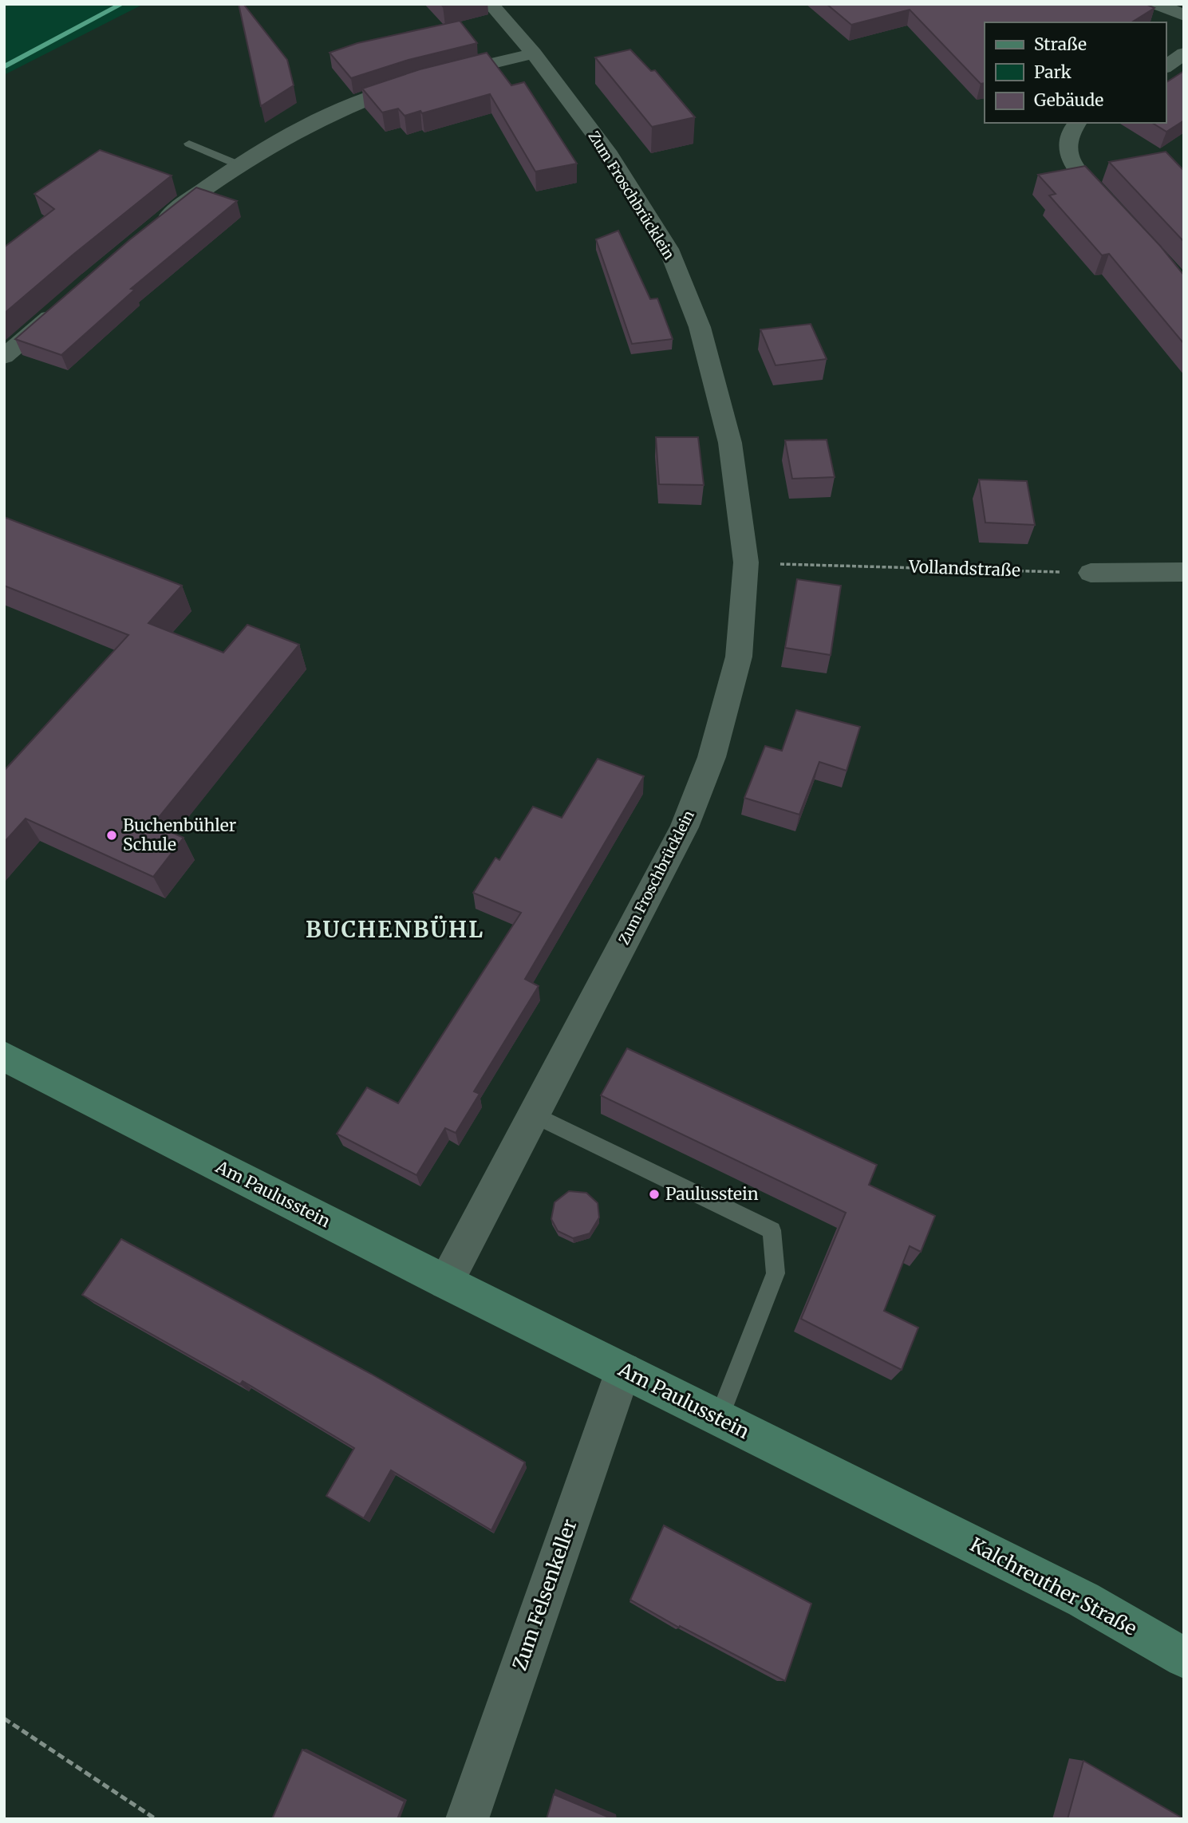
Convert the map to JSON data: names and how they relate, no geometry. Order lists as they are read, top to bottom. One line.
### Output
{"streets":{"street":["Zum Froschbrücklein","Am Paulusstein","Kalchreuther Straße","Zum Felsenkeller"],"path":["Vollandstraße"]},"crossings":[["Zum Froschbrücklein","Vollandstraße"],["Am Paulusstein","Kalchreuther Straße"],["Am Paulusstein","Zum Felsenkeller"]],"districts":["BUCHENBÜHL"],"places":["Buchenbühler Schule","Paulusstein"],"legend":["Straße","Park","Gebäude"]}
